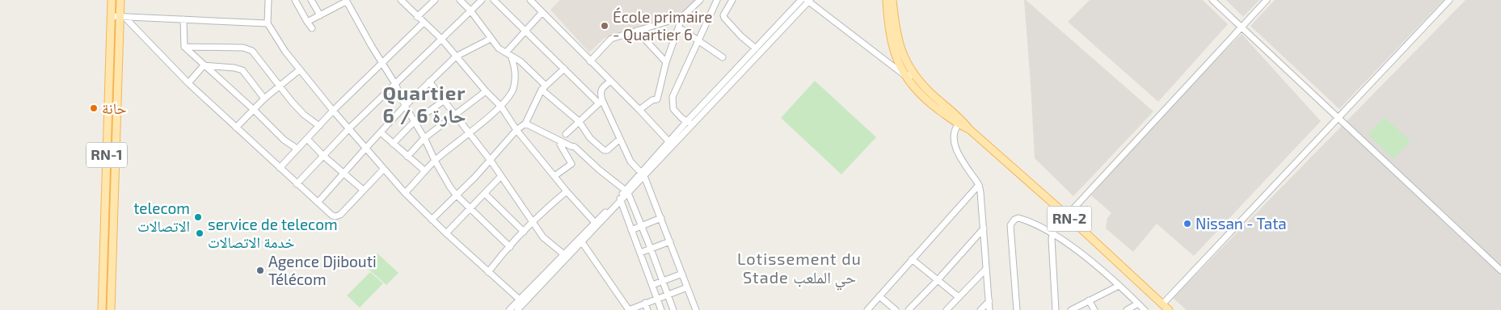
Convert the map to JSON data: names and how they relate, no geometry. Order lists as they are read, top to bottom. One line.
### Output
{"streets":{"main road":["RN-1","RN-2"]},"districts":["Quartier 6 / حارة 6","Lotissement du Stade حي الملعب"],"places":["École primaire - Quartier 6","حانة","telecom الاتصالات","Nissan - Tata","service de telecom خدمة الاتصالات","Agence Djibouti Télécom"]}
